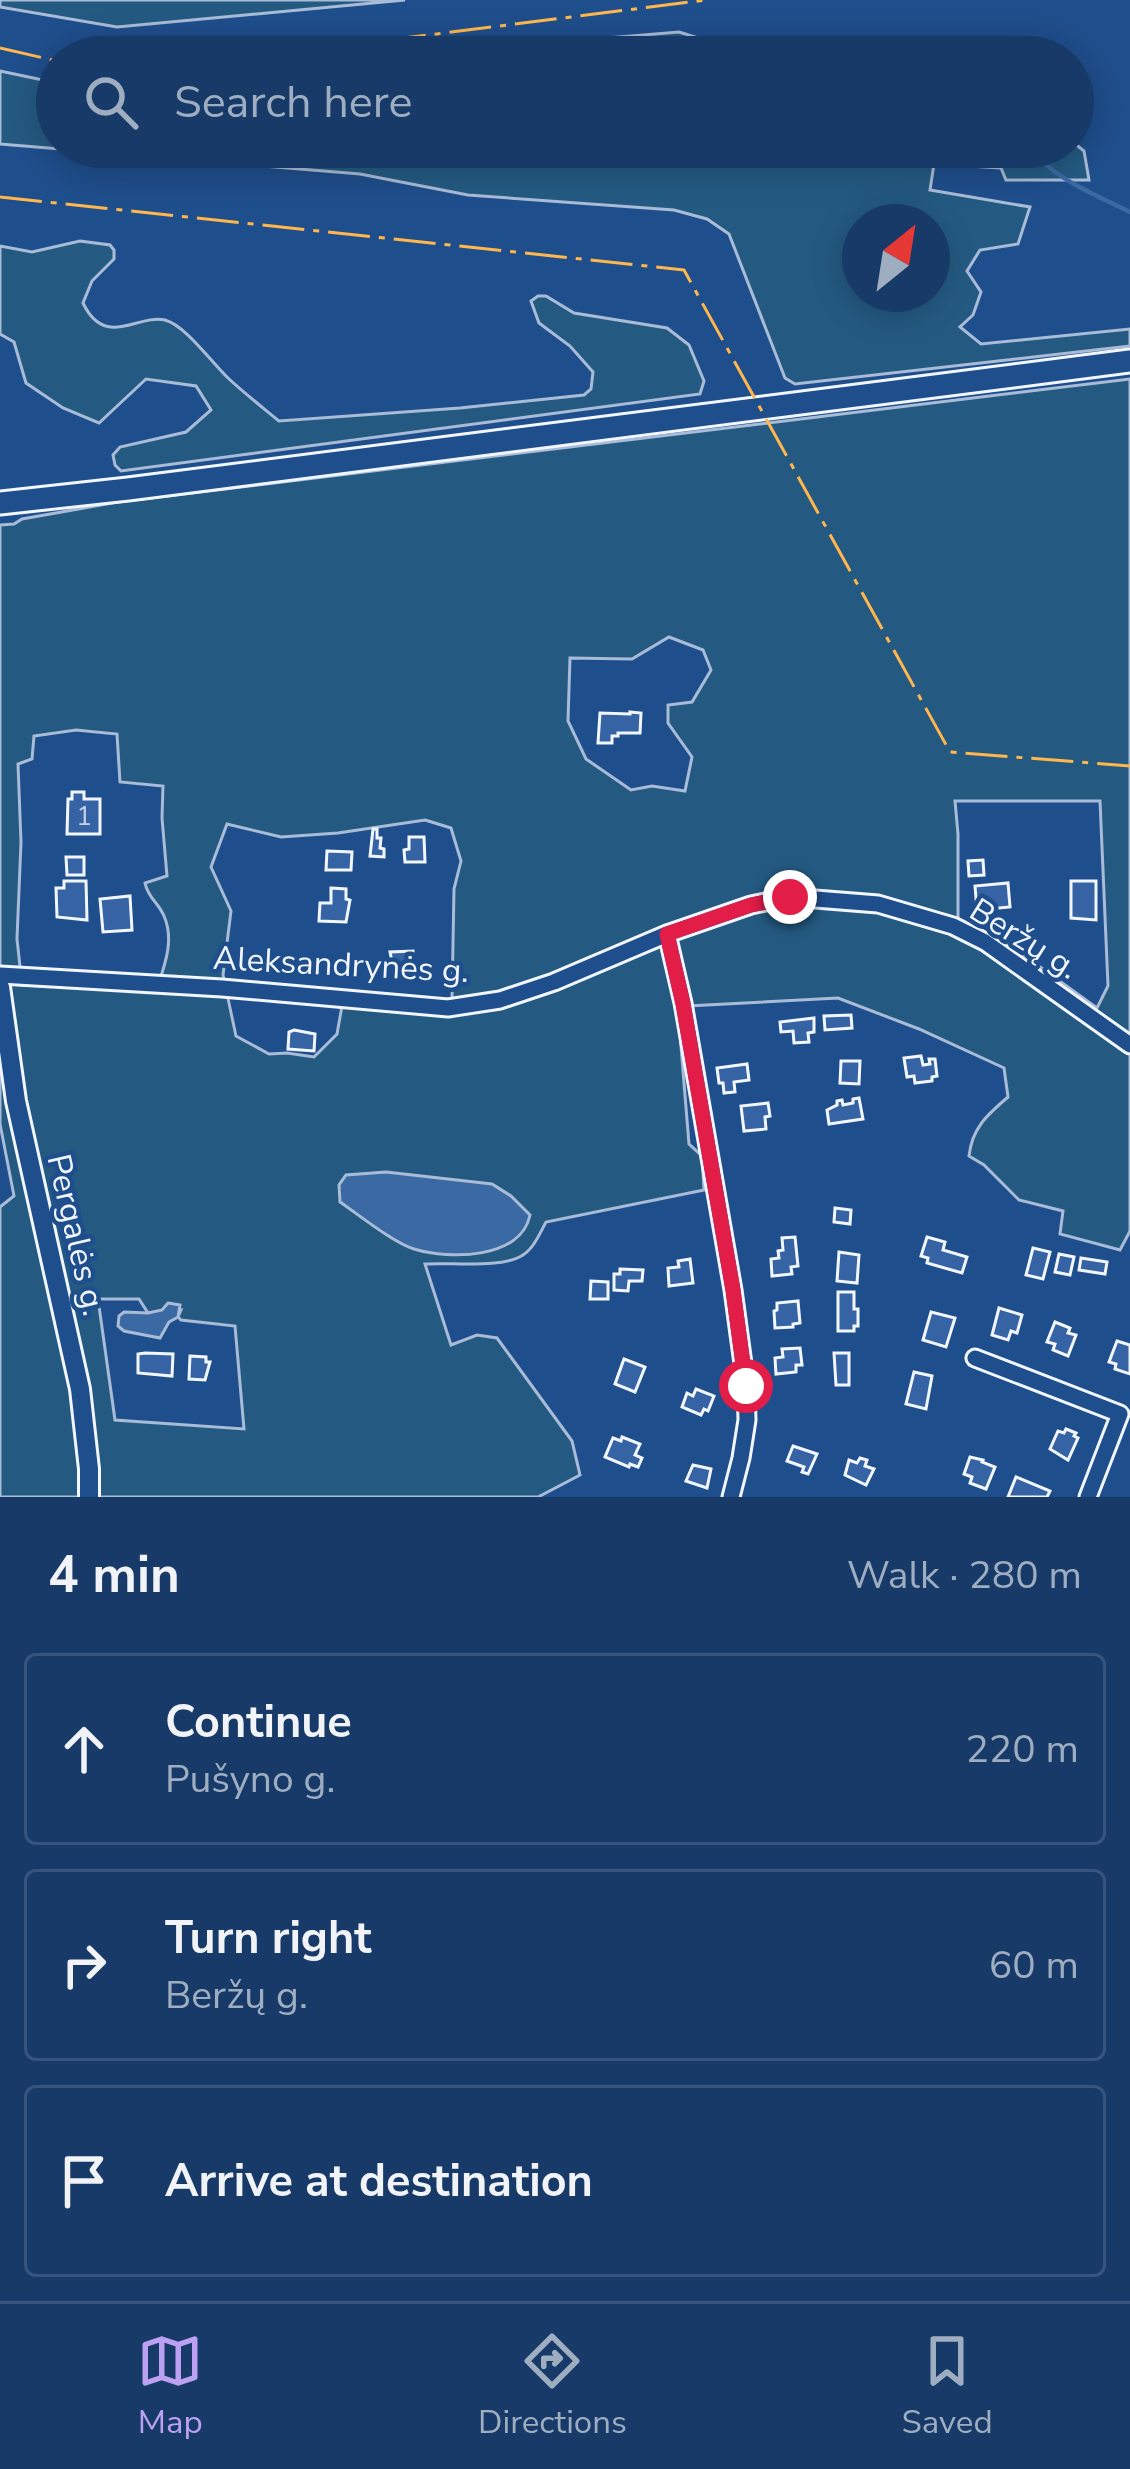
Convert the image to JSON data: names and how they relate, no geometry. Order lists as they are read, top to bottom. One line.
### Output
{"streets":{"main road":["Pergalės g."],"street":["Beržų g.","Aleksandrynės g."]},"crossings":[["Beržų g.","Aleksandrynės g."]],"house_numbers":["1"],"north":"top right","page":{"search":"Search here","heading":["4 min","Walk · 280 m"],"list":[["Continue","Pušyno g.","220 m"],["Turn right","Beržų g.","60 m"],"Arrive at destination"],"nav":["Map","Directions","Saved"]}}
